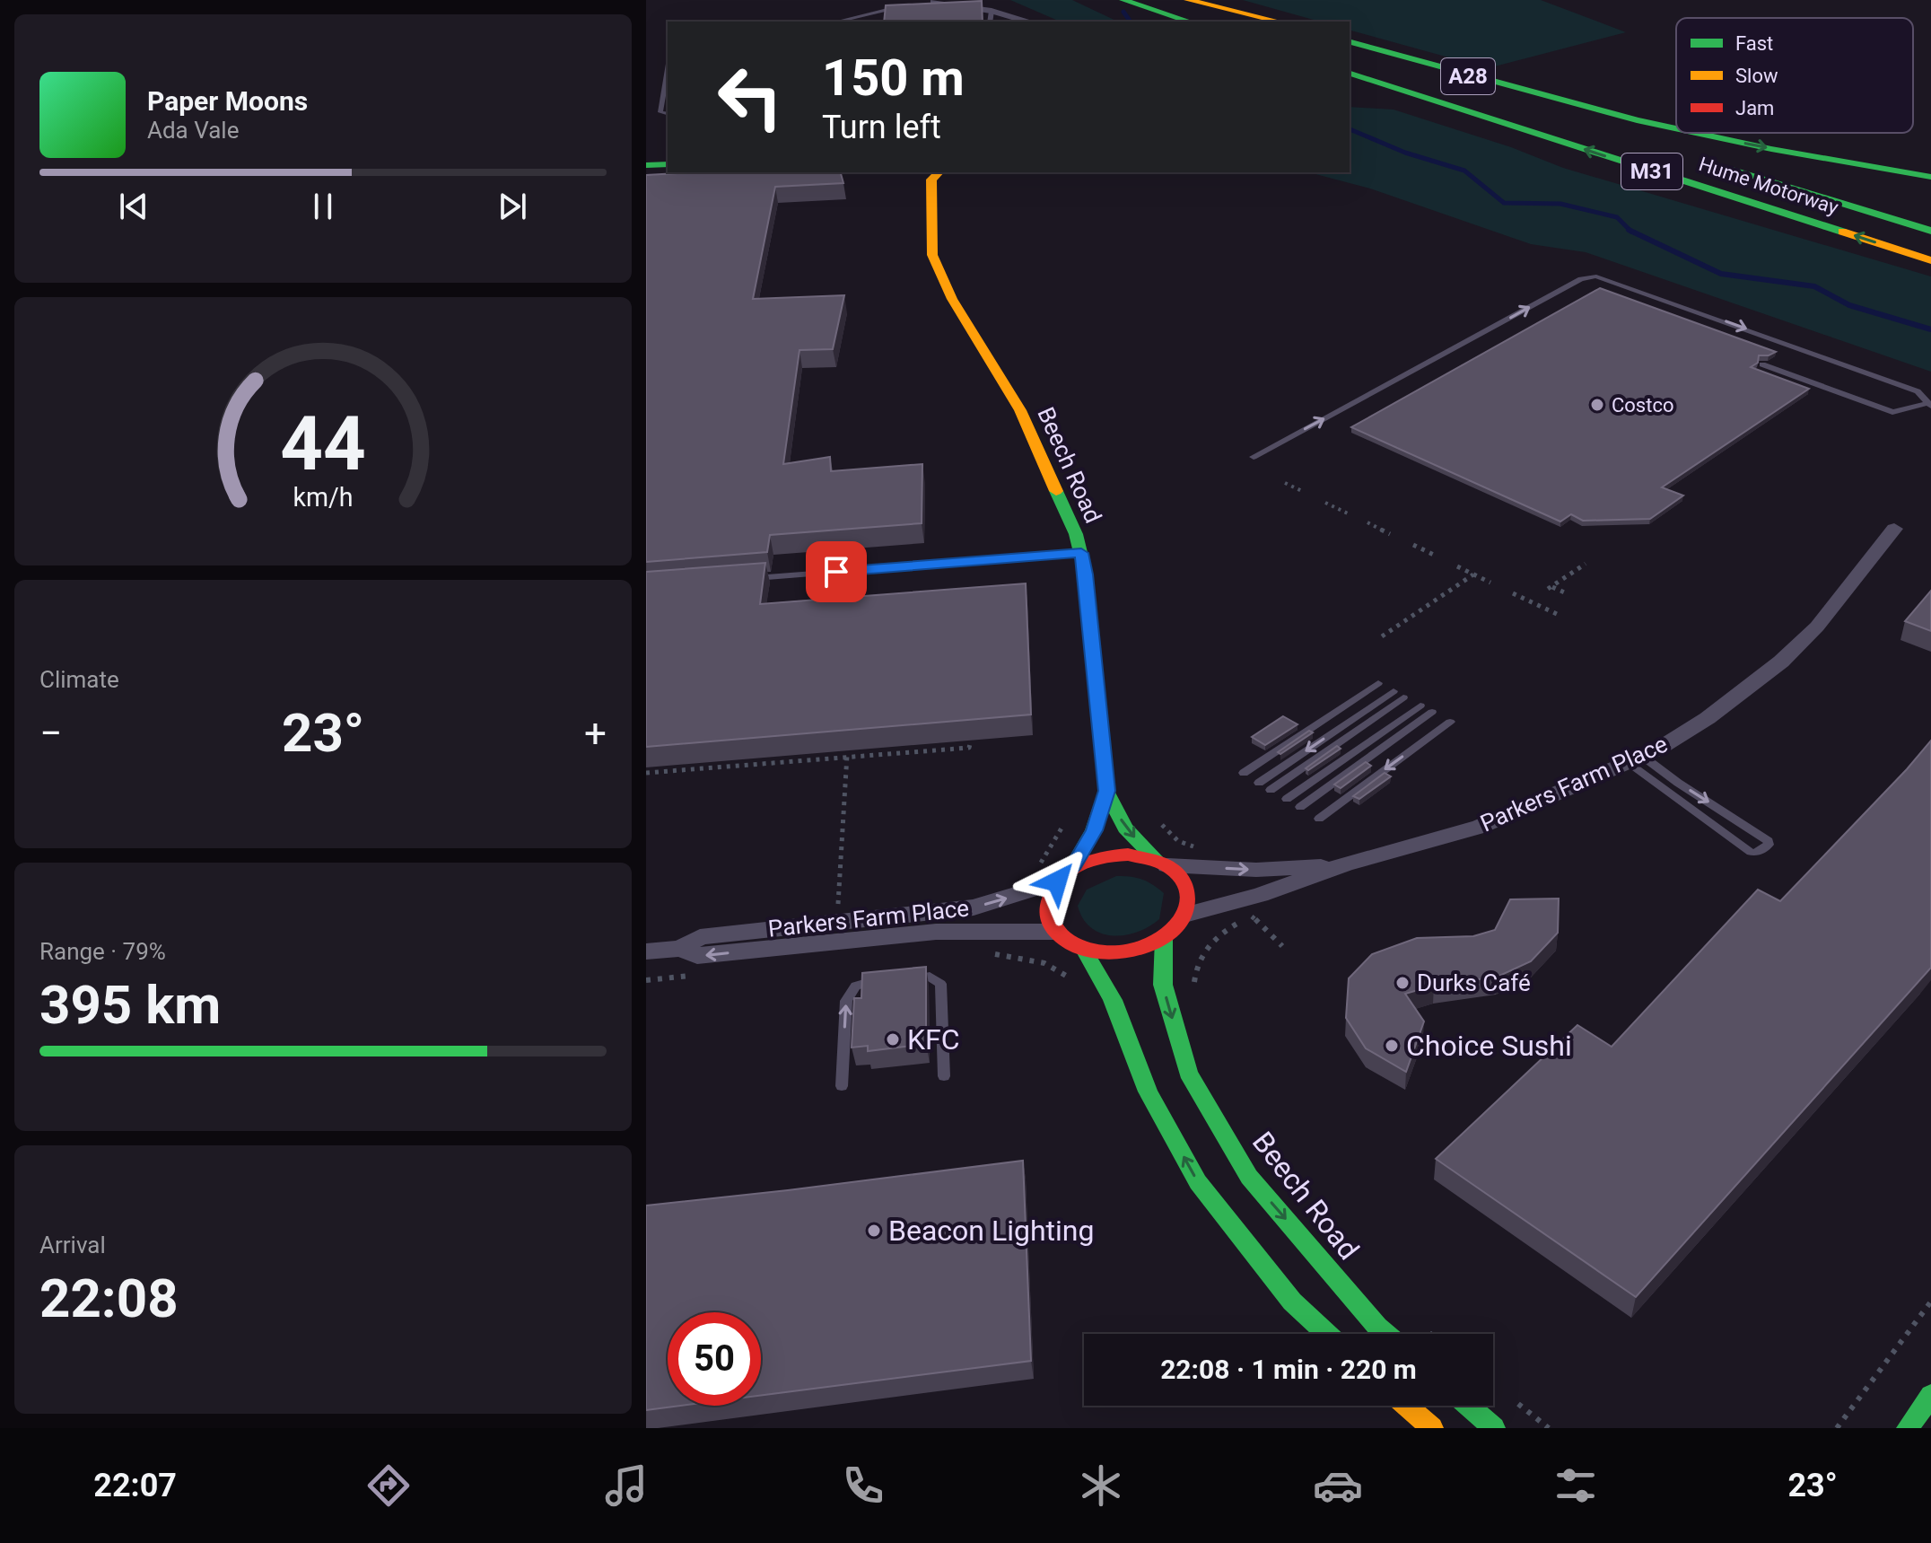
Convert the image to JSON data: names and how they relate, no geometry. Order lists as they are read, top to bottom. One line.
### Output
{"streets":{"main road":["A28","M31","Hume Motorway","Beech Road"],"street":["Parkers Farm Place"]},"crossings":[["Beech Road","Parkers Farm Place"]],"places":["Costco","Durks Café","KFC","Choice Sushi","Beacon Lighting"],"legend":["Fast","Slow","Jam"],"page":{"turn":["150 m","Turn left"],"song":["Paper Moons","Ada Vale"],"tile":["Climate",["Range · 79%","395 km"],["Arrival","22:08"]],"heat":["−","23°","+"],"limit":"50","trip":"22:08 · 1 min · 220 m","tabs":["22:07","23°"],"gauge":["44","km/h"]}}
